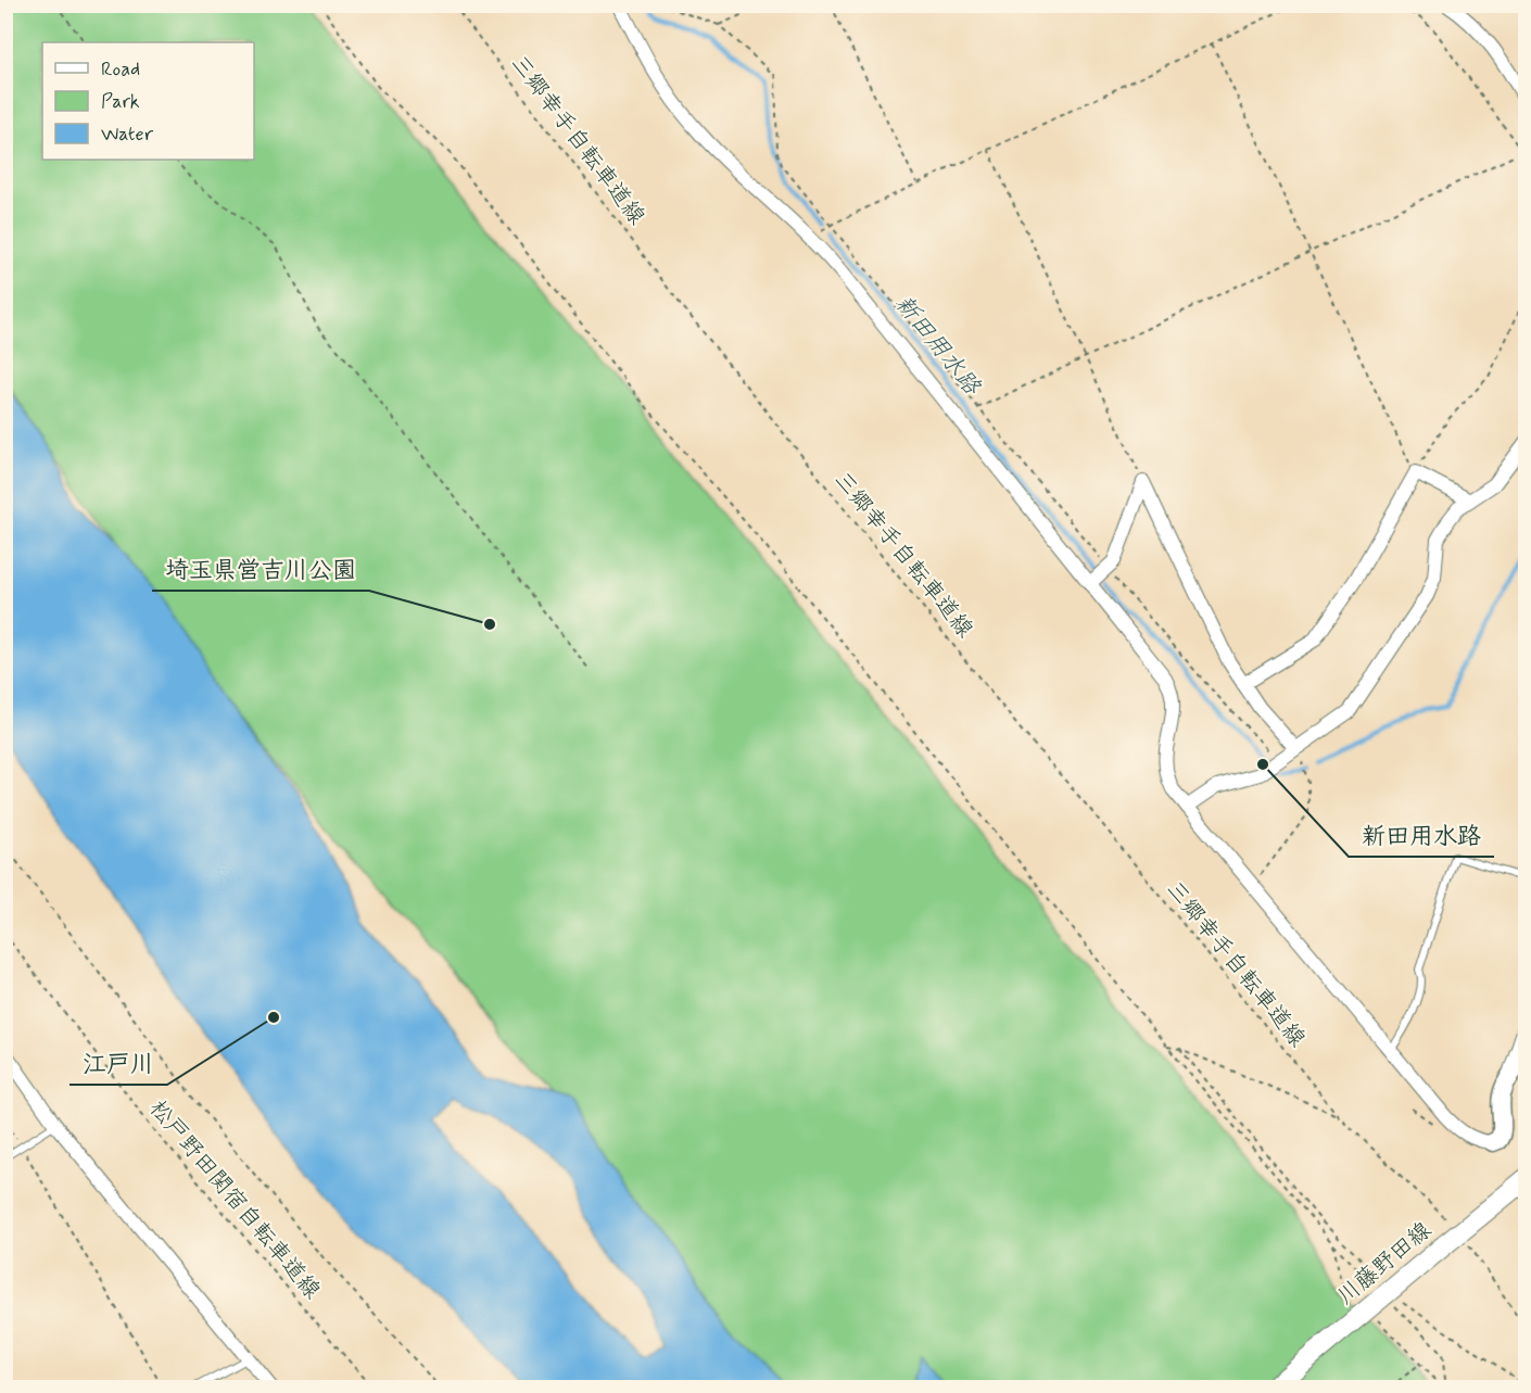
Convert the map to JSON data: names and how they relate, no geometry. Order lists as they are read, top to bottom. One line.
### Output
{"streets":{"main road":["川藤野田線"],"path":["三郷幸手自転車道線","松戸野田関宿自転車道線"]},"water":["新田用水路"],"places":["埼玉県営吉川公園","新田用水路","江戸川"],"legend":["Road","Park","Water"]}
